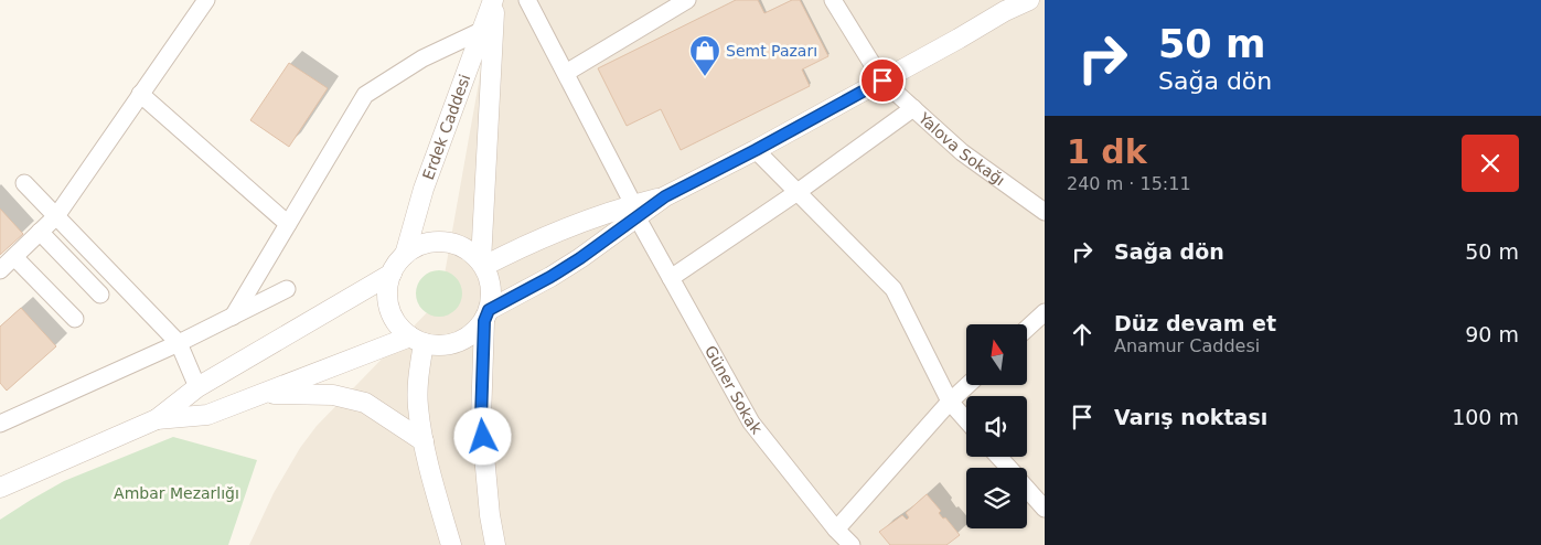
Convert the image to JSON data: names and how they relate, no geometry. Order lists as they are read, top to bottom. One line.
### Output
{"streets":{"street":["Erdek Caddesi","Yalova Sokağı","Güner Sokak"]},"parks":["Ambar Mezarlığı"],"places":{"shop":["Semt Pazarı"]},"north":"top","page":{"turn":["50 m","Sağa dön"],"heading":["1 dk","240 m · 15:11"],"list":[{"name":"Sağa dön","value":"50 m"},{"name":"Düz devam et","note":"Anamur Caddesi","value":"90 m"},{"name":"Varış noktası","value":"100 m"}]}}
